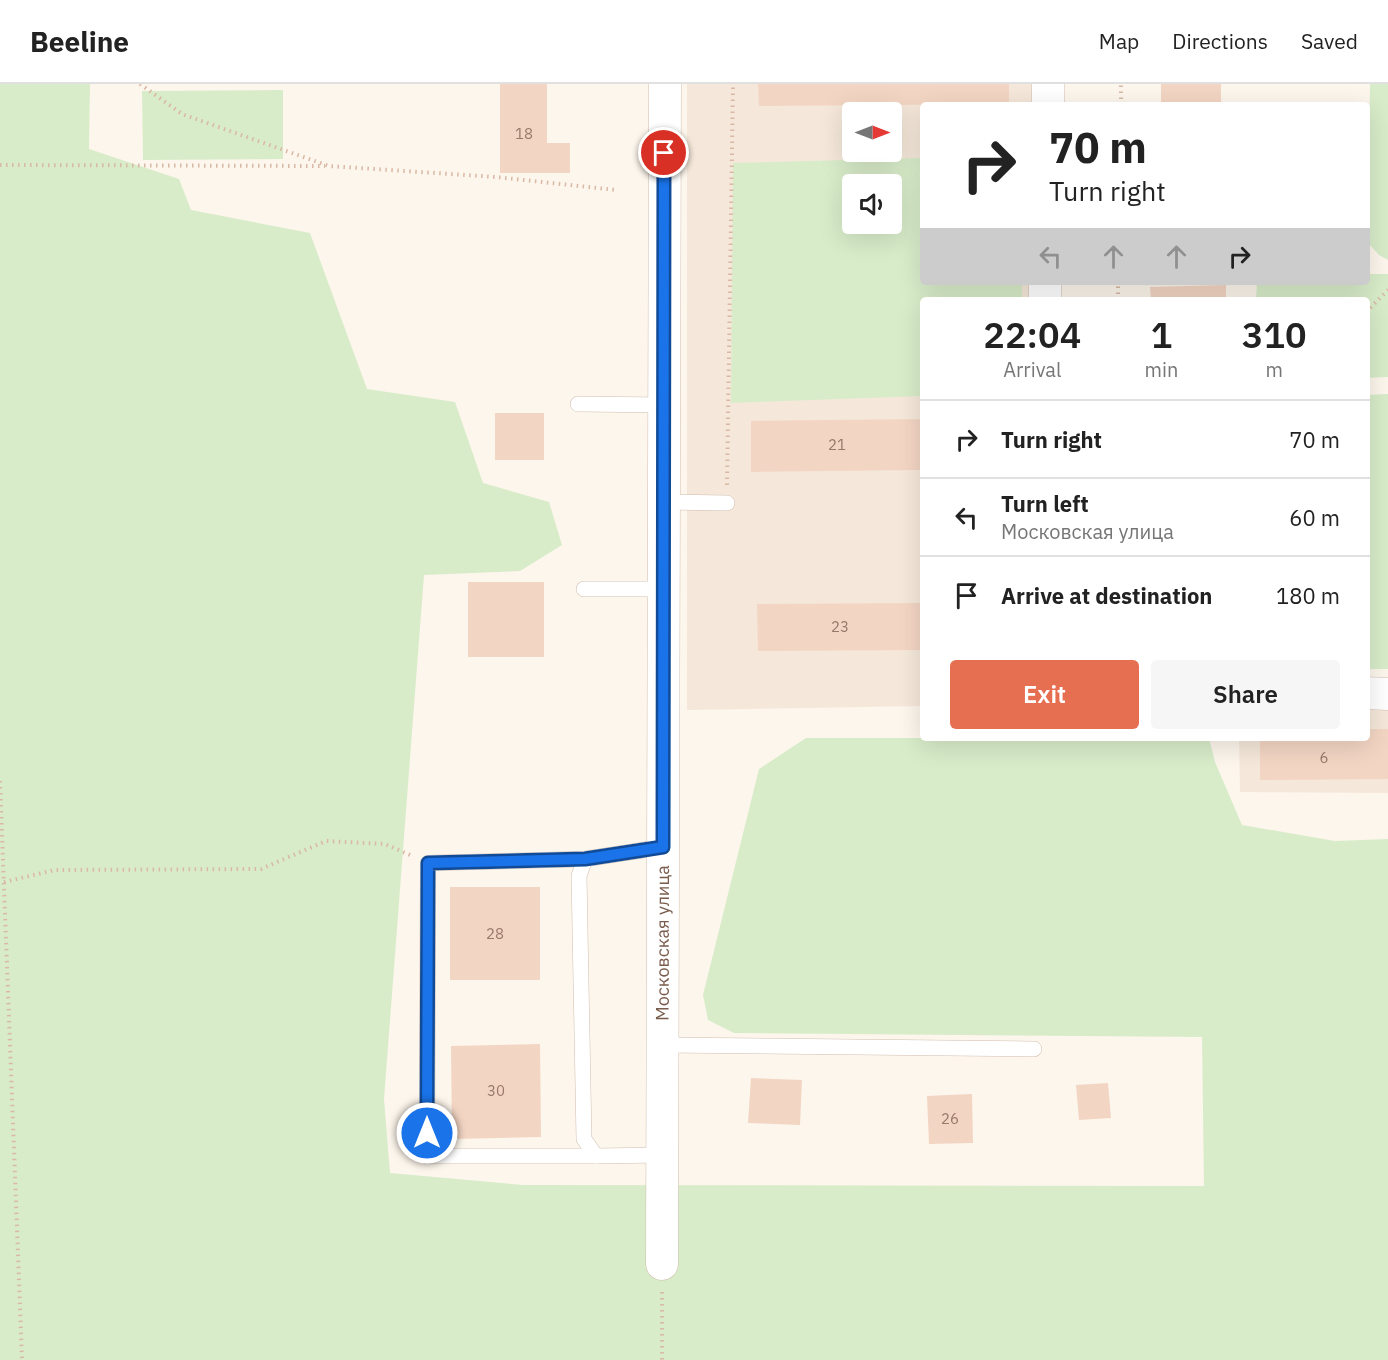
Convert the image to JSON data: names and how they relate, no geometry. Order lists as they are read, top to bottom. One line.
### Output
{"streets":{"street":["Московская улица"]},"house_numbers":["18","21","23","6","28","30","26"],"north":"right","page":{"header":"Beeline","nav":["Map","Directions","Saved"],"turn":["70 m","Turn right"],"eta":["22:04","Arrival","1","min","310","m"],"list":[{"name":"Turn right","value":"70 m"},{"name":"Turn left","note":"Московская улица","value":"60 m"},{"name":"Arrive at destination","value":"180 m"}],"buttons":["Exit","Share"]}}
